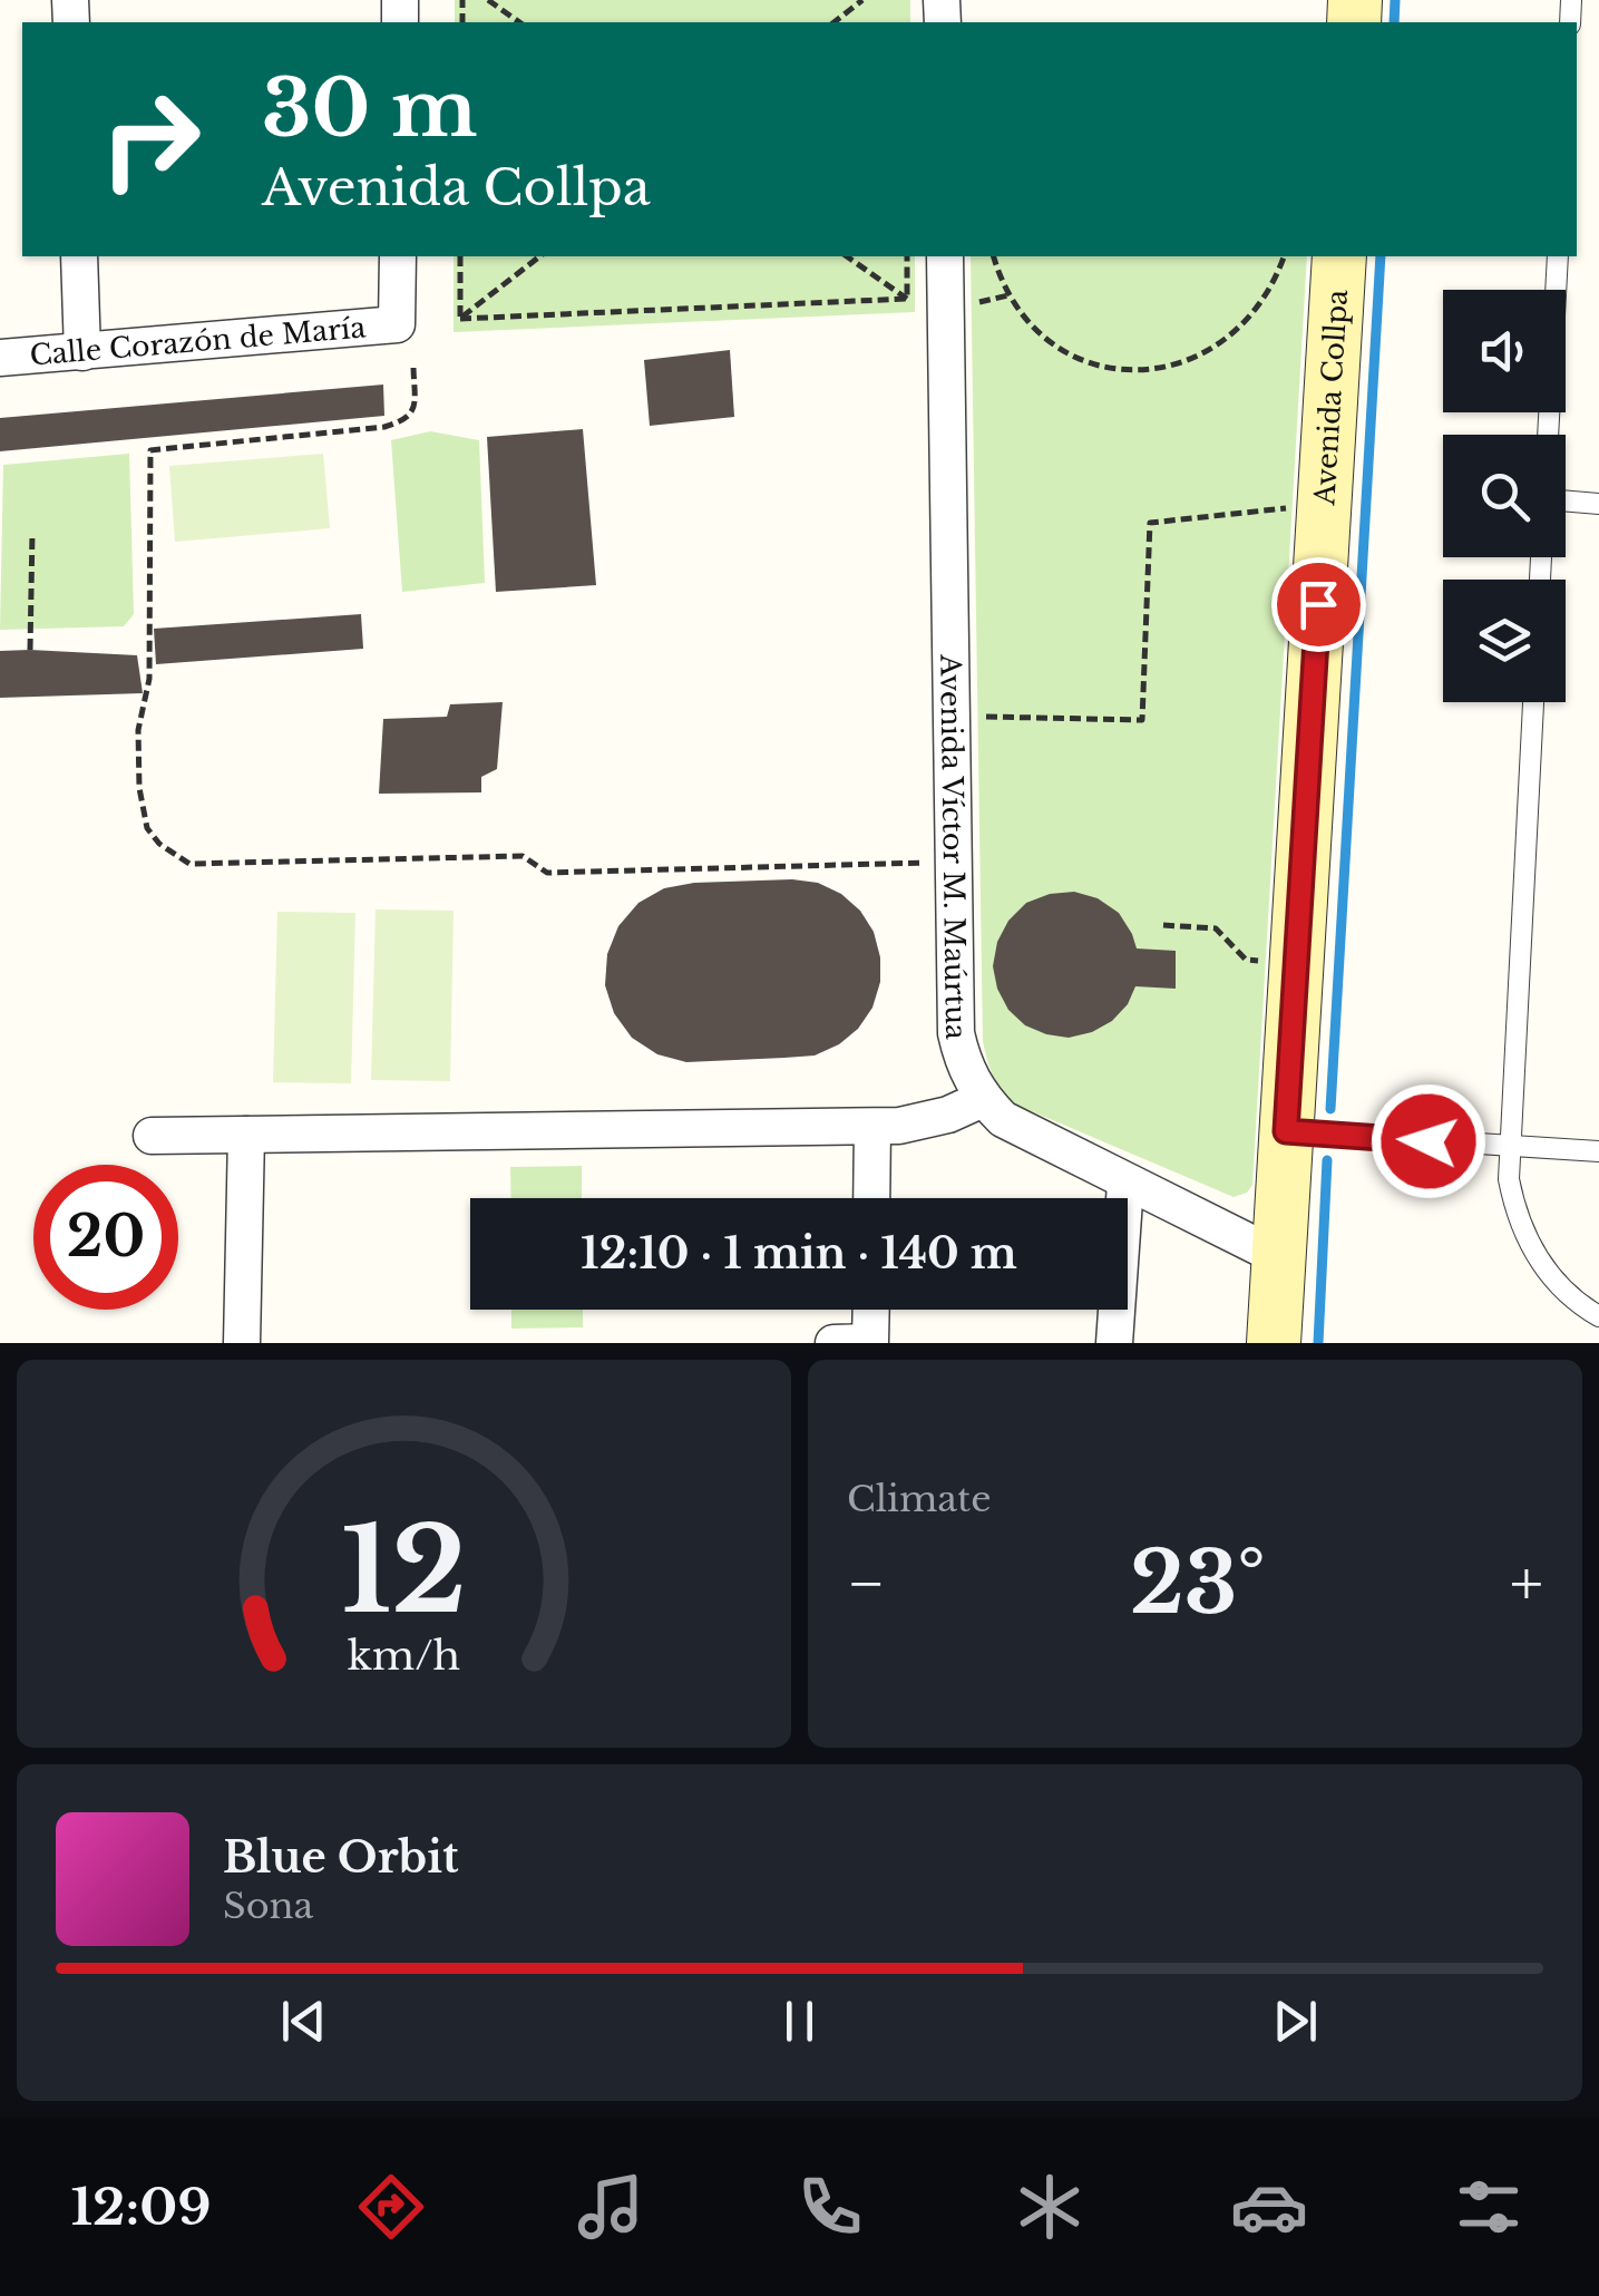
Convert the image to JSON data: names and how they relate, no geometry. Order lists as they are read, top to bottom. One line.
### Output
{"streets":{"main road":["Avenida Collpa"],"street":["Calle Corazón de María","Avenida Víctor M. Maúrtua"]},"crossings":[["Avenida Collpa","Avenida Víctor M. Maúrtua"]],"page":{"turn":["30 m","Avenida Collpa"],"limit":"20","trip":"12:10 · 1 min · 140 m","tile":"Climate","heat":["−","23°","+"],"song":["Blue Orbit","Sona"],"tabs":"12:09","gauge":["12","km/h"]}}
